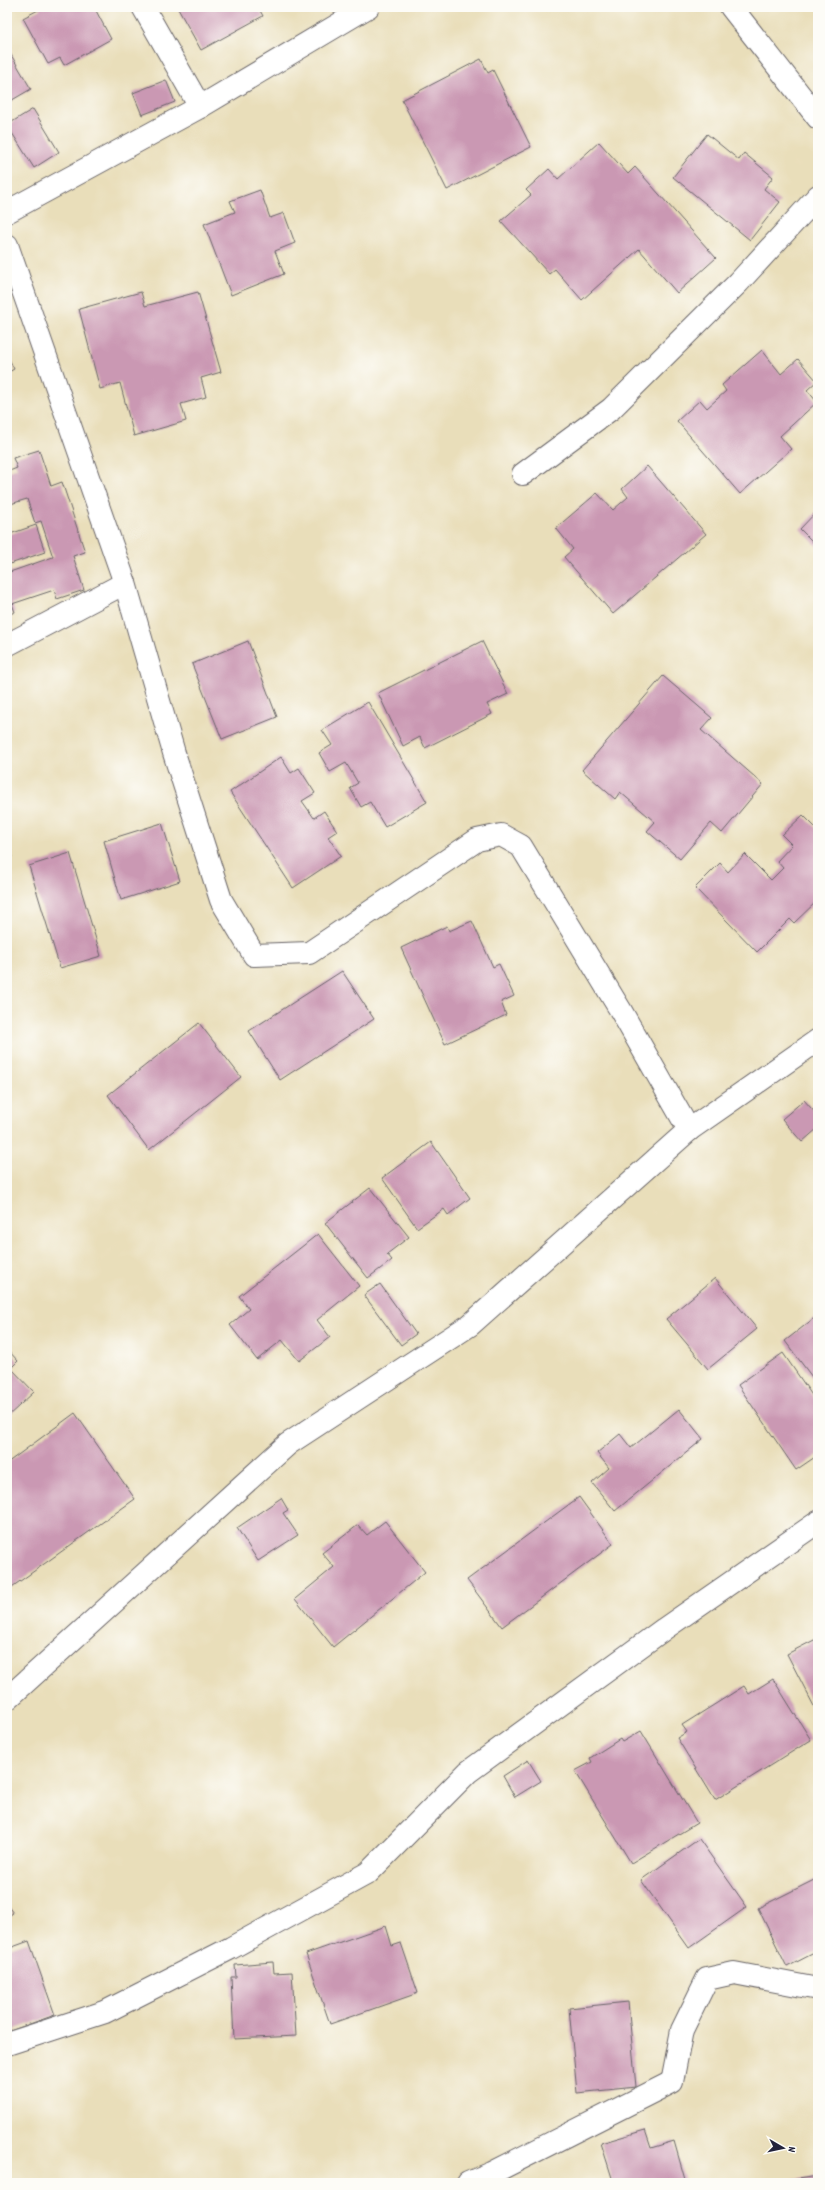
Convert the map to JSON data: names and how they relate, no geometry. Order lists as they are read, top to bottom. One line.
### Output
{"north":"right"}
